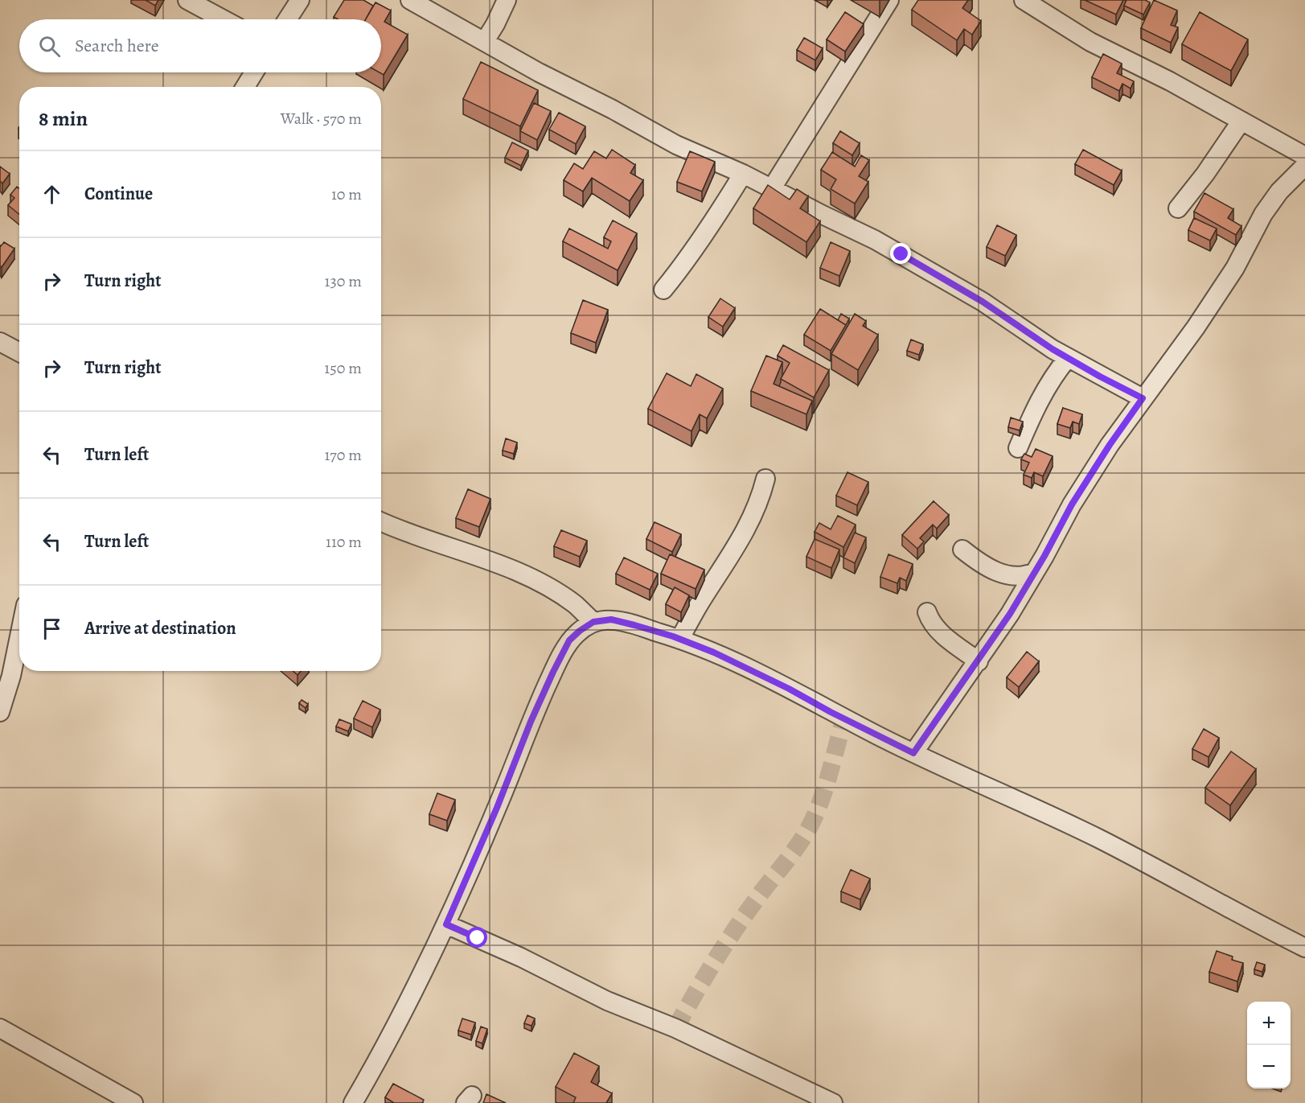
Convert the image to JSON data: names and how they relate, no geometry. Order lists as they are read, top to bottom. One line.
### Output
{"page":{"search":"Search here","heading":["8 min","Walk · 570 m"],"list":[["Continue","10 m"],["Turn right","130 m"],["Turn right","150 m"],["Turn left","170 m"],["Turn left","110 m"],"Arrive at destination"],"map_buttons":["+","−"]}}
